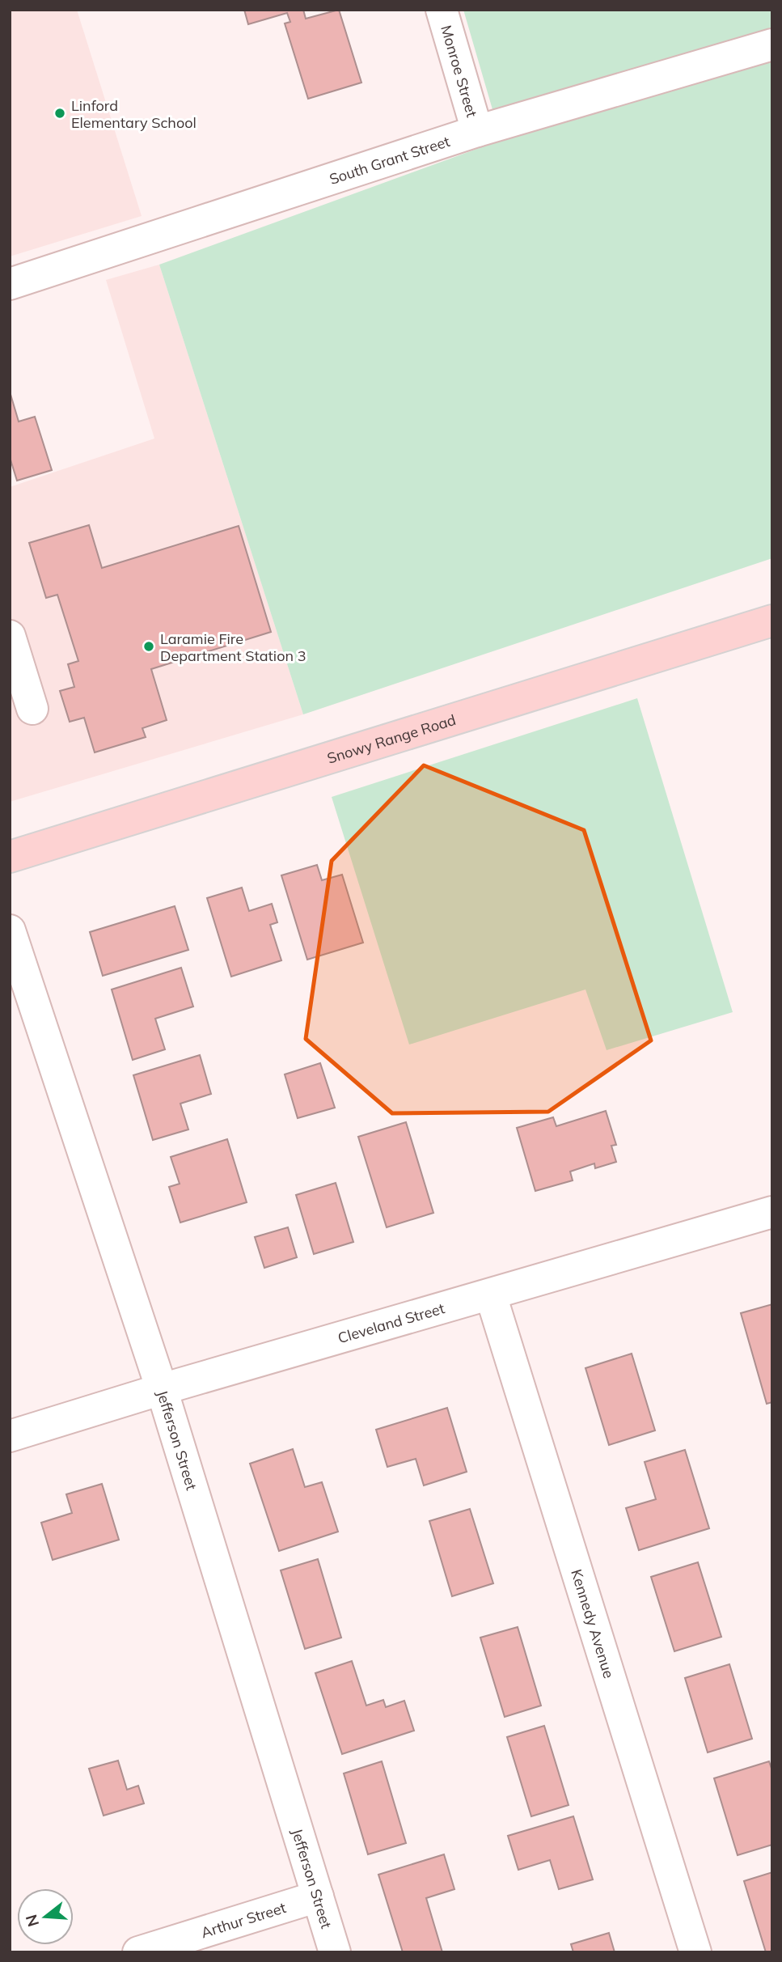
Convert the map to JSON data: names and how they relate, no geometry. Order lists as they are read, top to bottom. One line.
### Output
{"streets":{"main road":["Snowy Range Road"],"street":["Monroe Street","South Grant Street","Cleveland Street","Jefferson Street","Kennedy Avenue","Arthur Street"]},"crossings":[["Monroe Street","South Grant Street"],["Cleveland Street","Jefferson Street"],["Cleveland Street","Kennedy Avenue"],["Jefferson Street","Arthur Street"]],"places":["Linford Elementary School","Laramie Fire Department Station 3"],"north":"left"}
